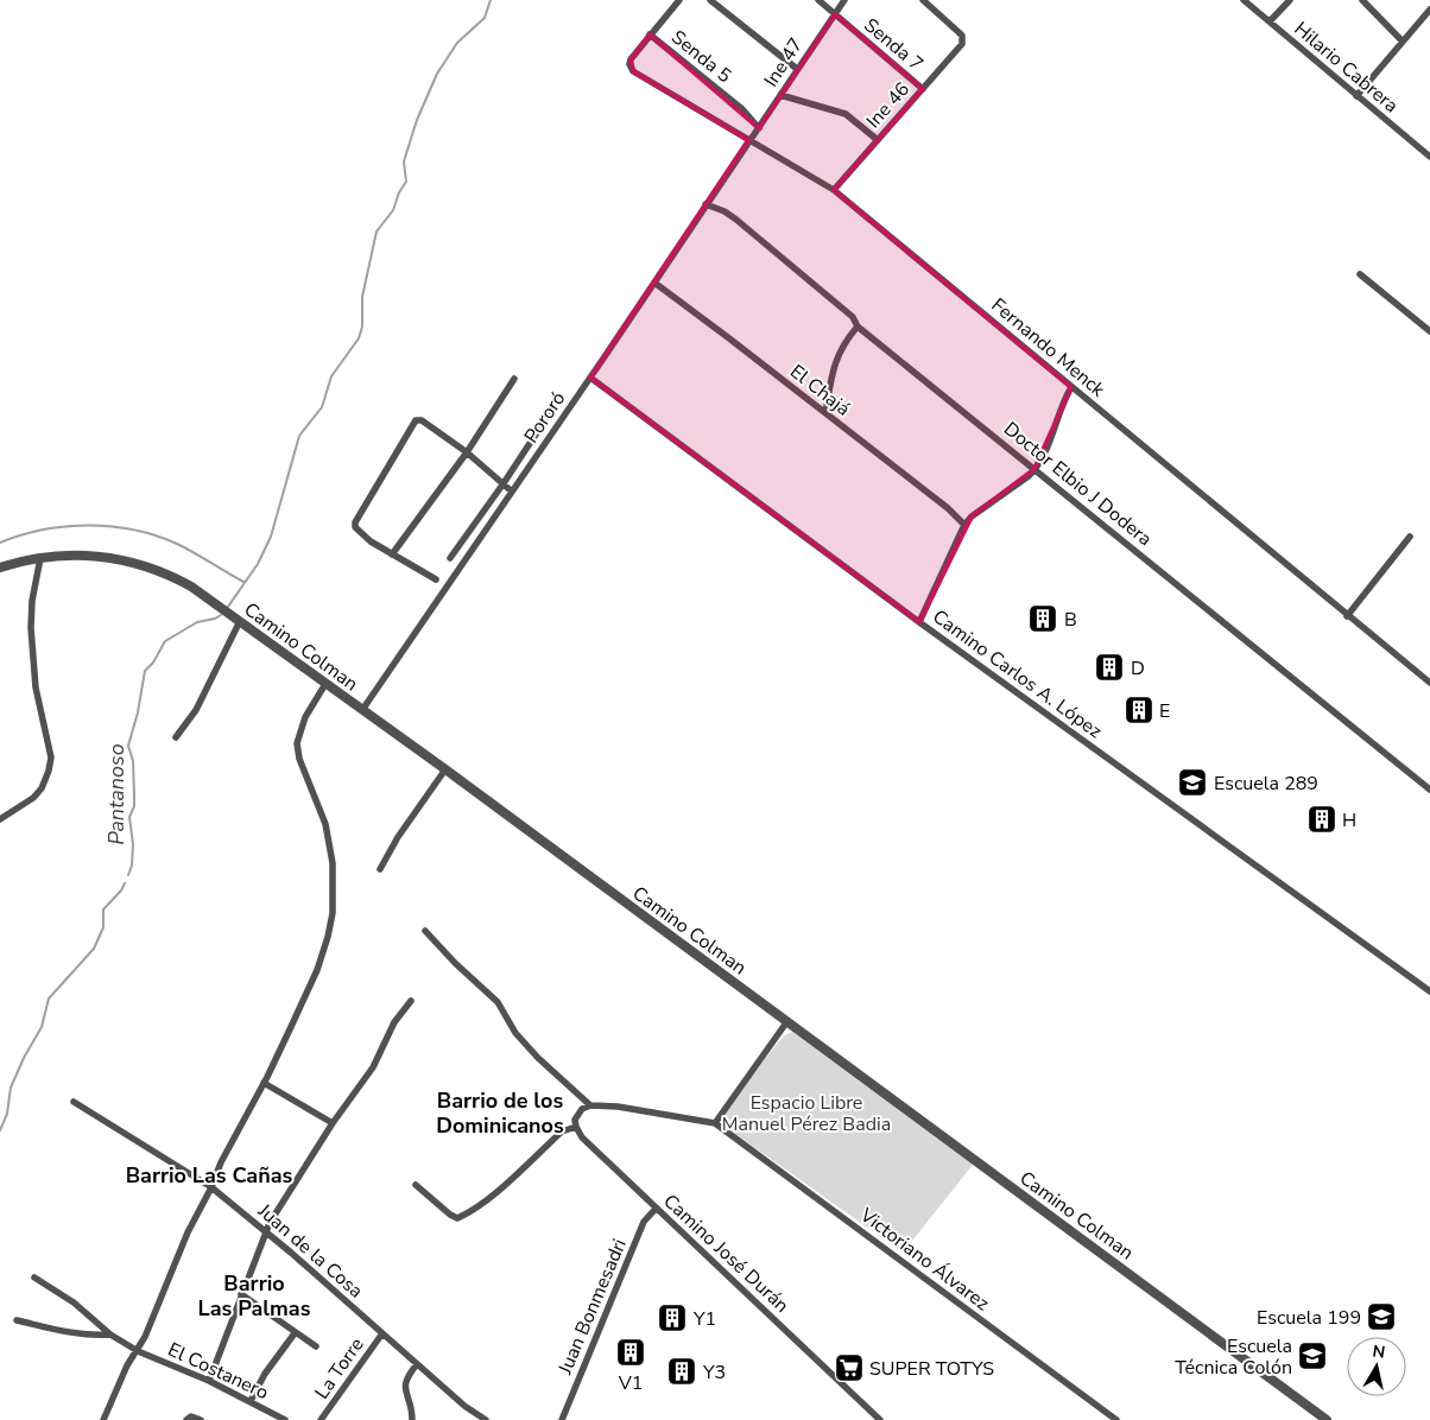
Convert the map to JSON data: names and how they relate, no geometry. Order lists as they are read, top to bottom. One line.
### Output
{"streets":{"street":["Senda 7","Senda 5","Ine 47","Hilario Cabrera","Ine 46","Fernando Menck","El Chajá","Pororó","Doctor Elbio J Dodera","Camino Colman","Camino Carlos A. López","Juan de la Cosa","Camino José Durán","Victoriano Álvarez","Juan Bonmesadri","La Torre","El Costanero"]},"crossings":[["Senda 7","Ine 47"],["Senda 7","Ine 46"],["Senda 5","Ine 47"],["Senda 5","Fernando Menck"],["Ine 47","Fernando Menck"],["Ine 47","Pororó"],["Ine 46","Fernando Menck"],["Fernando Menck","Pororó"],["El Chajá","Pororó"],["Pororó","Doctor Elbio J Dodera"],["Pororó","Camino Colman"],["Pororó","Camino Carlos A. López"],["Juan de la Cosa","La Torre"],["Camino José Durán","Juan Bonmesadri"]],"districts":["Barrio de los Dominicanos","Barrio Las Cañas","Barrio Las Palmas"],"water":["Pantanoso"],"parks":["Espacio Libre Manuel Pérez Badia"],"places":{"building":["B","D","E","H","Y1","V1","Y3"],"school or university":["Escuela 289","Escuela 199","Escuela Técnica Colón"],"supermarket":["SUPER TOTYS"]},"north":"top"}
